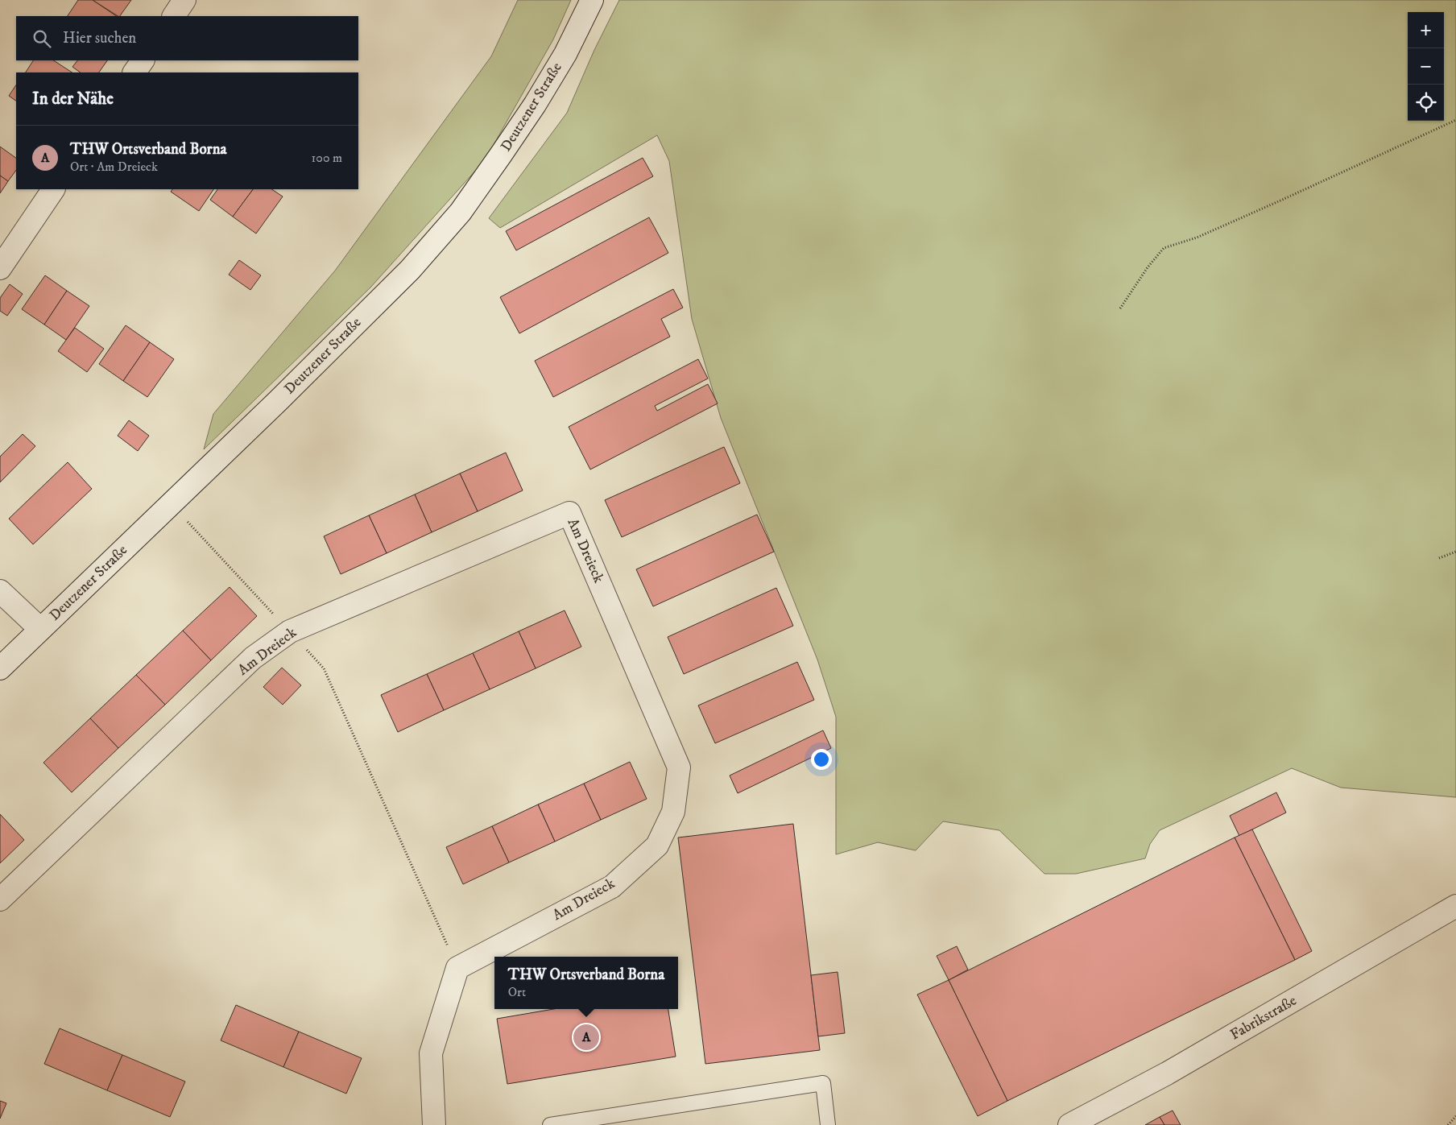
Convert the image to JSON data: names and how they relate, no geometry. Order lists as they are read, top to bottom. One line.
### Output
{"streets":{"street":["Deutzener Straße","Am Dreieck","Fabrikstraße"]},"page":{"map_buttons":["+","−"],"search":"Hier suchen","heading":"In der Nähe","list":[{"mark":"A","name":"THW Ortsverband Borna","note":"Ort · Am Dreieck","value":"100 m"}],"popup":["THW Ortsverband Borna","Ort"],"pins":"A"}}
